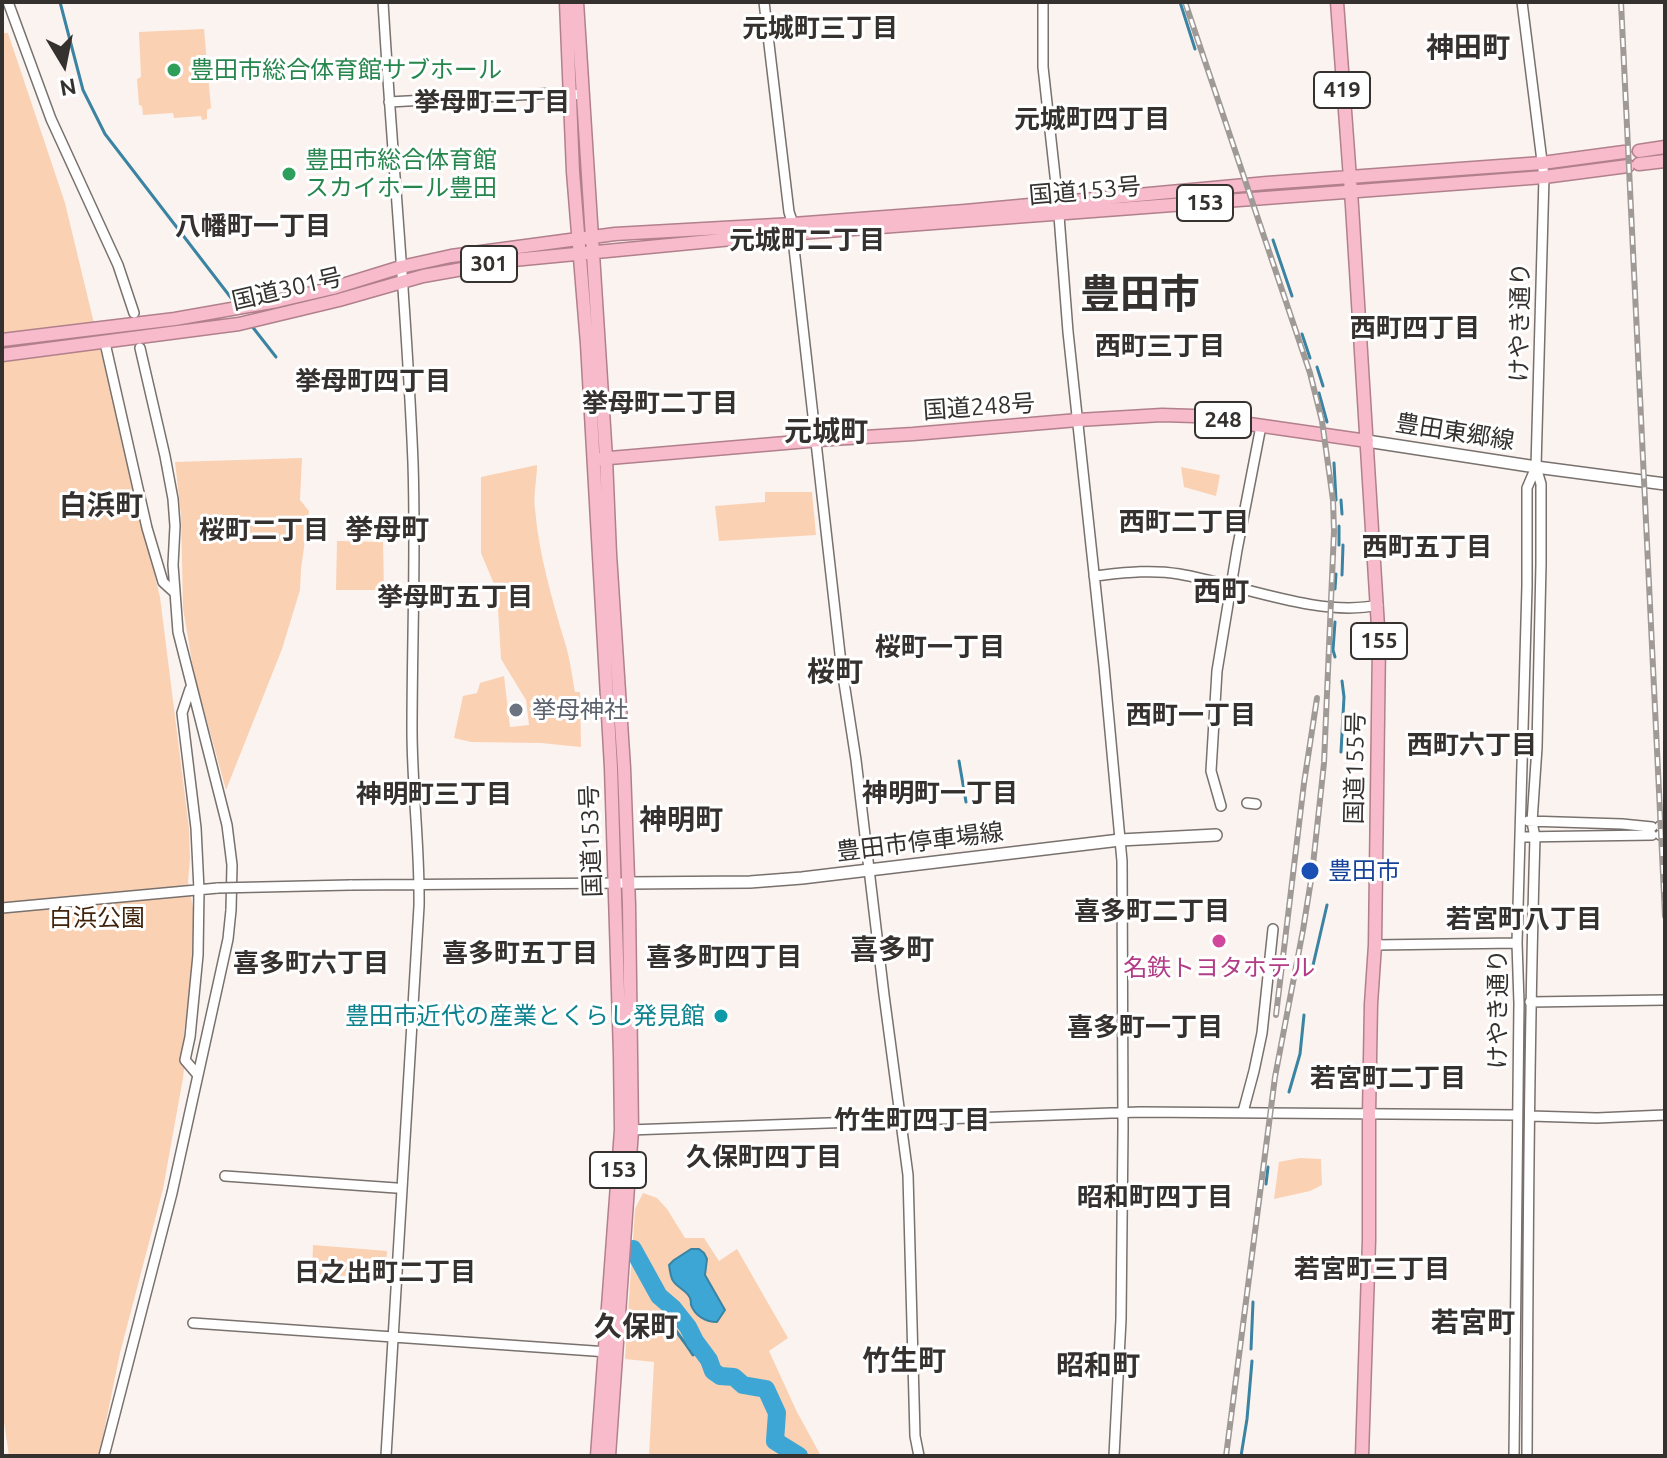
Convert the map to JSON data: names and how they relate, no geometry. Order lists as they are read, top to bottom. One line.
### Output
{"streets":{"highway":["419","国道153号","153","301","国道301号","国道248号","248","155","国道155号"],"main road":["豊田東郷線","豊田市停車場線"],"street":["けやき通り"]},"crossings":[["419","国道153号"],["419","国道155号"],["国道153号","153"],["国道153号","国道301号"],["国道153号","けやき通り"],["国道153号","国道248号"],["国道153号","国道155号"],["国道153号","豊田市停車場線"],["153","国道301号"],["けやき通り","豊田東郷線"],["国道248号","豊田東郷線"],["国道248号","国道155号"],["豊田東郷線","国道155号"]],"districts":["元城町三丁目","神田町","挙母町三丁目","元城町四丁目","八幡町一丁目","元城町二丁目","豊田市","西町四丁目","西町三丁目","挙母町四丁目","挙母町二丁目","元城町","白浜町","西町二丁目","桜町二丁目","挙母町","西町五丁目","西町","挙母町五丁目","桜町一丁目","桜町","西町一丁目","西町六丁目","神明町一丁目","神明町三丁目","神明町","喜多町二丁目","若宮町八丁目","喜多町","喜多町五丁目","喜多町四丁目","喜多町六丁目","喜多町一丁目","若宮町二丁目","竹生町四丁目","久保町四丁目","昭和町四丁目","若宮町三丁目","日之出町二丁目","若宮町","久保町","竹生町","昭和町"],"parks":["白浜公園"],"places":["豊田市総合体育館サブホール","豊田市総合体育館 スカイホール豊田","挙母神社","豊田市","名鉄トヨタホテル","豊田市近代の産業とくらし発見館"],"north":"bottom"}
